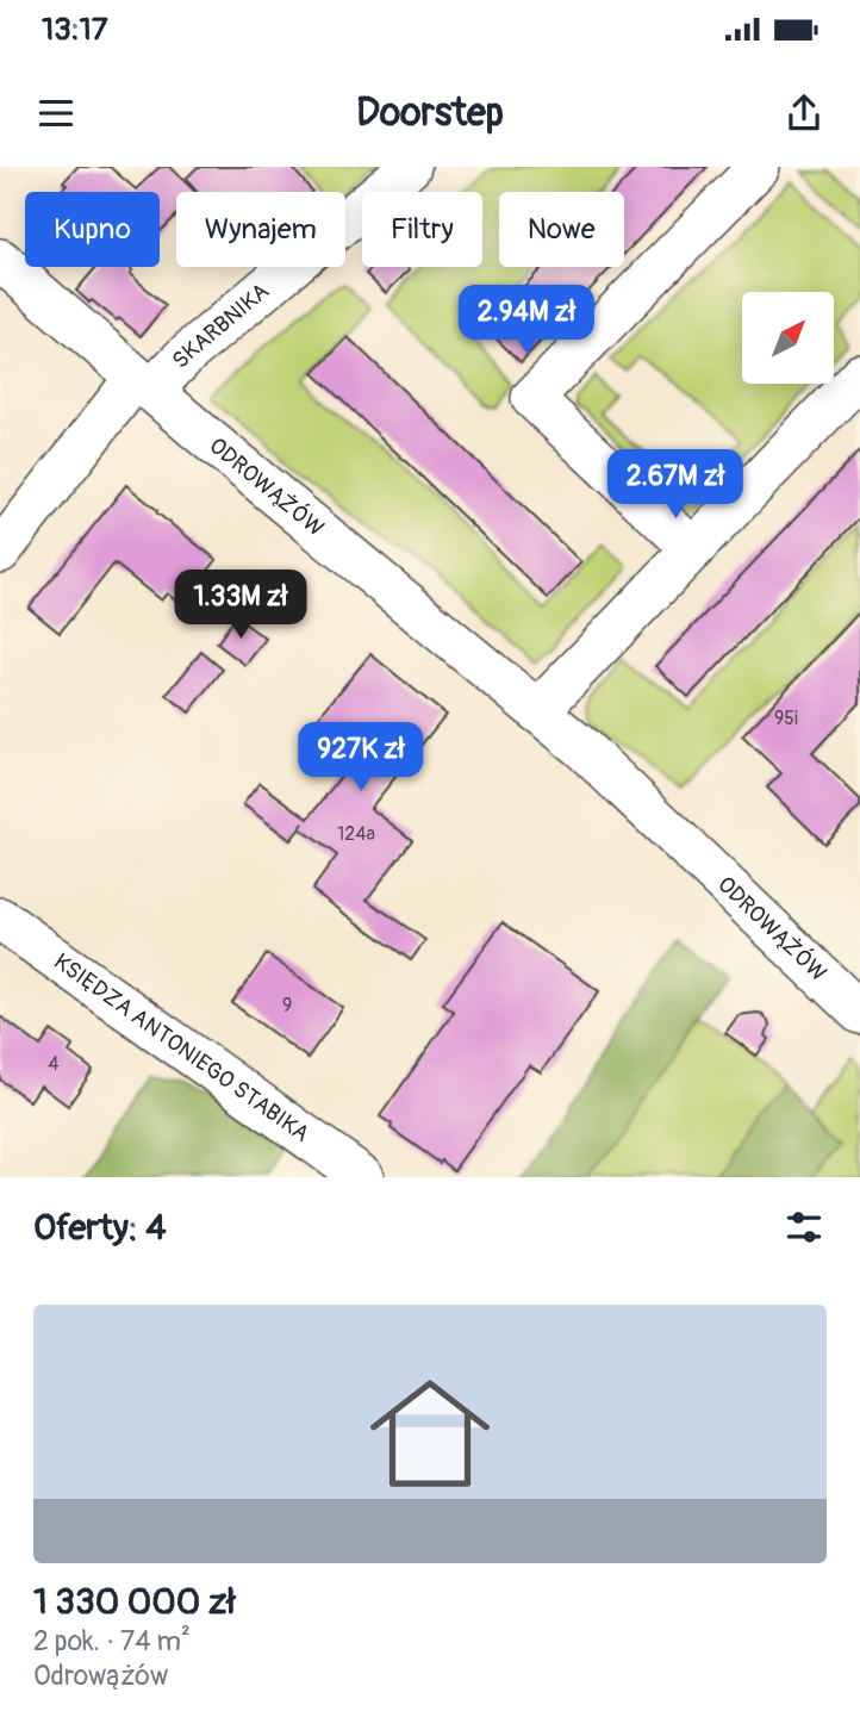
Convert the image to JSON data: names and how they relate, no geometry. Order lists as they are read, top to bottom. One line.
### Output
{"streets":{"street":["SKARBNIKA","ODROWĄŻÓW","KSIĘDZA ANTONIEGO STABIKA"]},"crossings":[["SKARBNIKA","ODROWĄŻÓW"]],"house_numbers":["95i","124a","9","4"],"north":"top right","page":{"status":"13:17","header":"Doorstep","chip":["Kupno","Wynajem","Filtry","Nowe"],"price":["2.94M zł","2.67M zł","1.33M zł","927K zł"],"heading":"Oferty: 4","list":[{"name":"1 330 000 zł","note":"2 pok. · 74 m² · Odrowążów"}]}}
